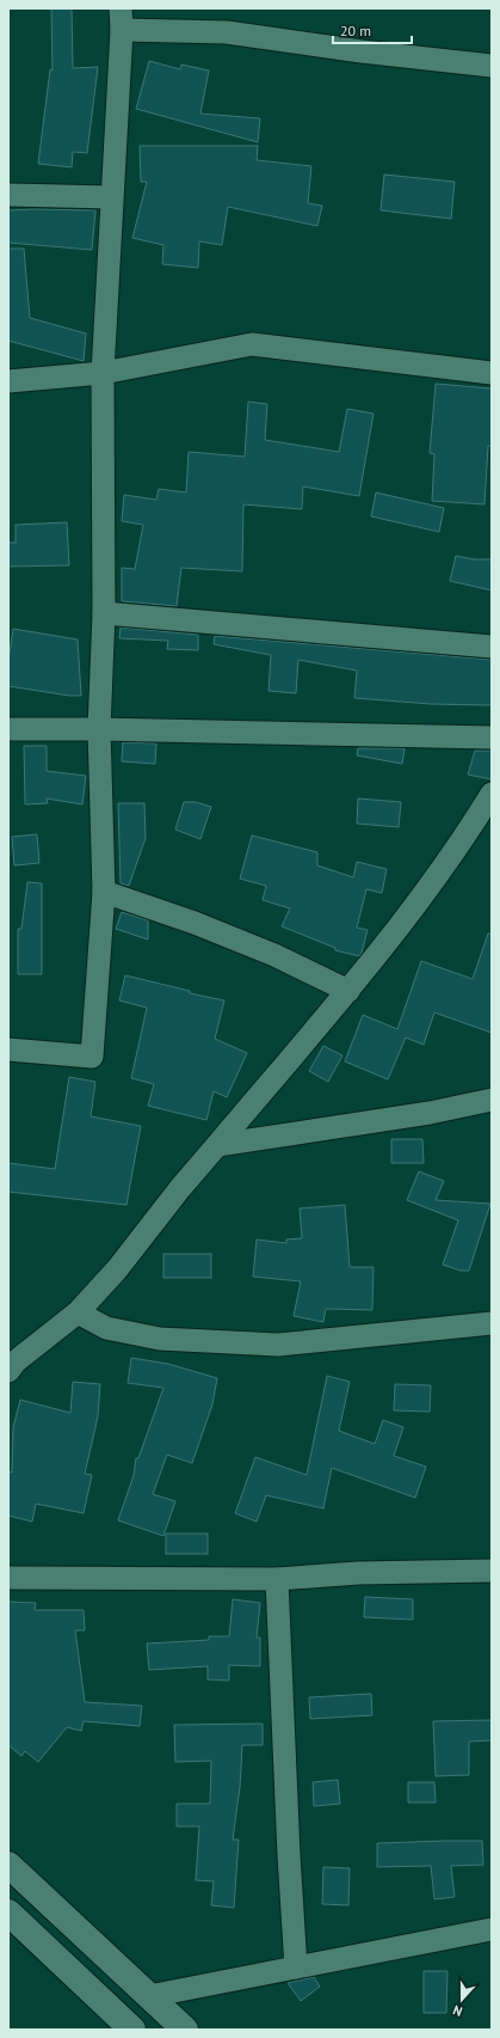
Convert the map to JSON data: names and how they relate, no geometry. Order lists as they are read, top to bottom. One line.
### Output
{"scale_bar":"20 m","north":"bottom"}
